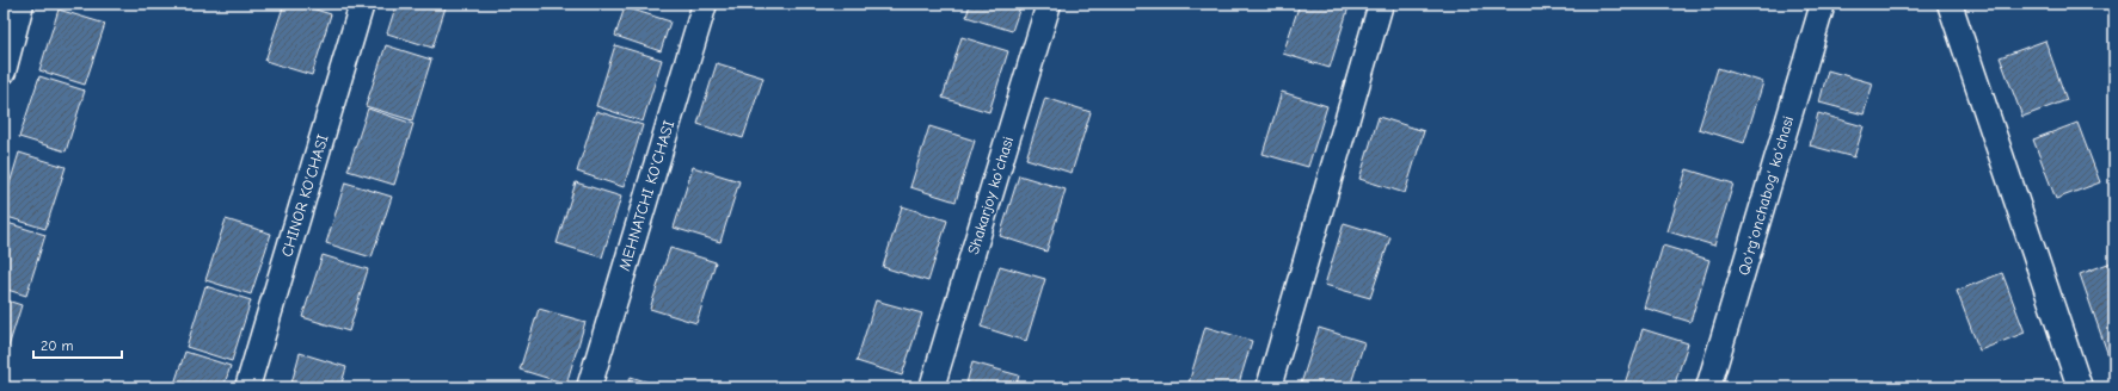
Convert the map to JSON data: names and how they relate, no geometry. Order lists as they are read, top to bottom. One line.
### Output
{"streets":{"street":["CHINOR KO'CHASI","MEHNATCHI KO'CHASI","Shakarjoy ko'chasi","Qo'rg'onchabog' ko'chasi"]},"scale_bar":"20 m"}
